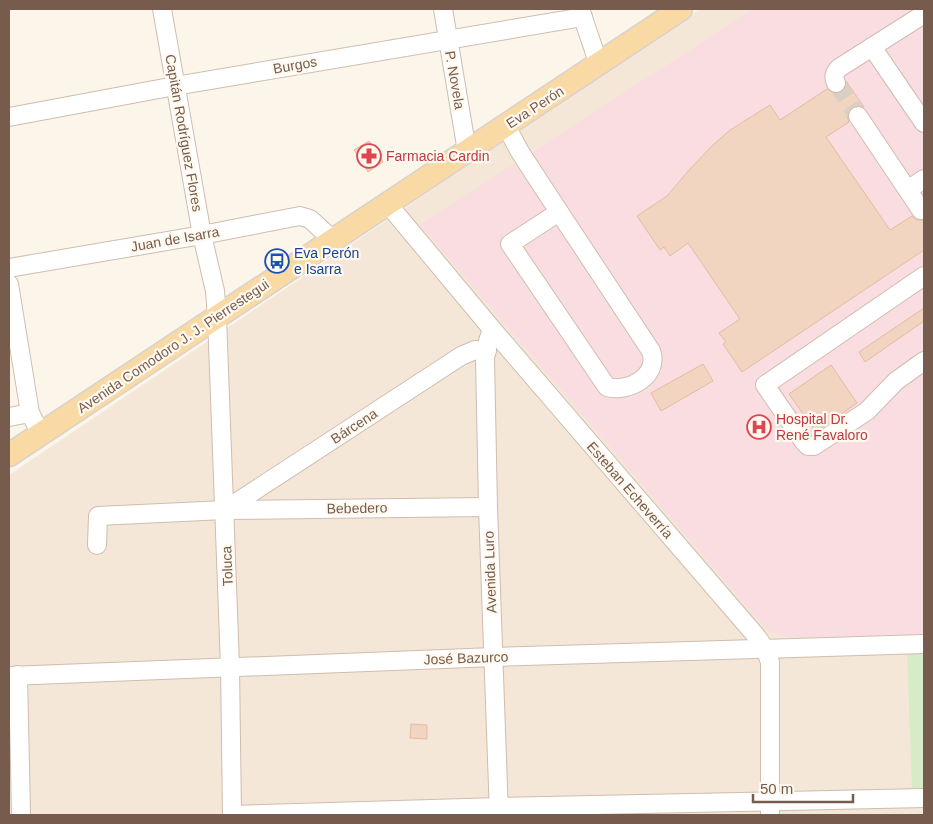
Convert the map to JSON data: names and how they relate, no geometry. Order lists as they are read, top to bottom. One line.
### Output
{"streets":{"main road":["Eva Perón","Avenida Comodoro J. J. Pierrestegui"],"street":["Burgos","P. Novela","Capitán Rodríguez Flores","Juan de Isarra","Bárcena","Esteban Echeverría","Bebedero","Toluca","Avenida Luro","José Bazurco"]},"crossings":[["Burgos","P. Novela"],["Burgos","Capitán Rodríguez Flores"],["P. Novela","Eva Perón"],["Eva Perón","Avenida Comodoro J. J. Pierrestegui"],["Eva Perón","Esteban Echeverría"],["Capitán Rodríguez Flores","Juan de Isarra"],["Capitán Rodríguez Flores","Avenida Comodoro J. J. Pierrestegui"],["Capitán Rodríguez Flores","Toluca"],["Juan de Isarra","Avenida Comodoro J. J. Pierrestegui"],["Avenida Comodoro J. J. Pierrestegui","Esteban Echeverría"],["Avenida Comodoro J. J. Pierrestegui","Toluca"],["Bárcena","Bebedero"],["Bárcena","Toluca"],["Bárcena","Avenida Luro"],["Esteban Echeverría","Avenida Luro"],["Esteban Echeverría","José Bazurco"],["Bebedero","Toluca"],["Bebedero","Avenida Luro"],["Toluca","José Bazurco"],["Avenida Luro","José Bazurco"]],"places":{"pharmacy":["Farmacia Cardin"],"bus stop":["Eva Perón e Isarra"],"hospital":["Hospital Dr. René Favaloro"]},"scale_bar":"50 m"}
